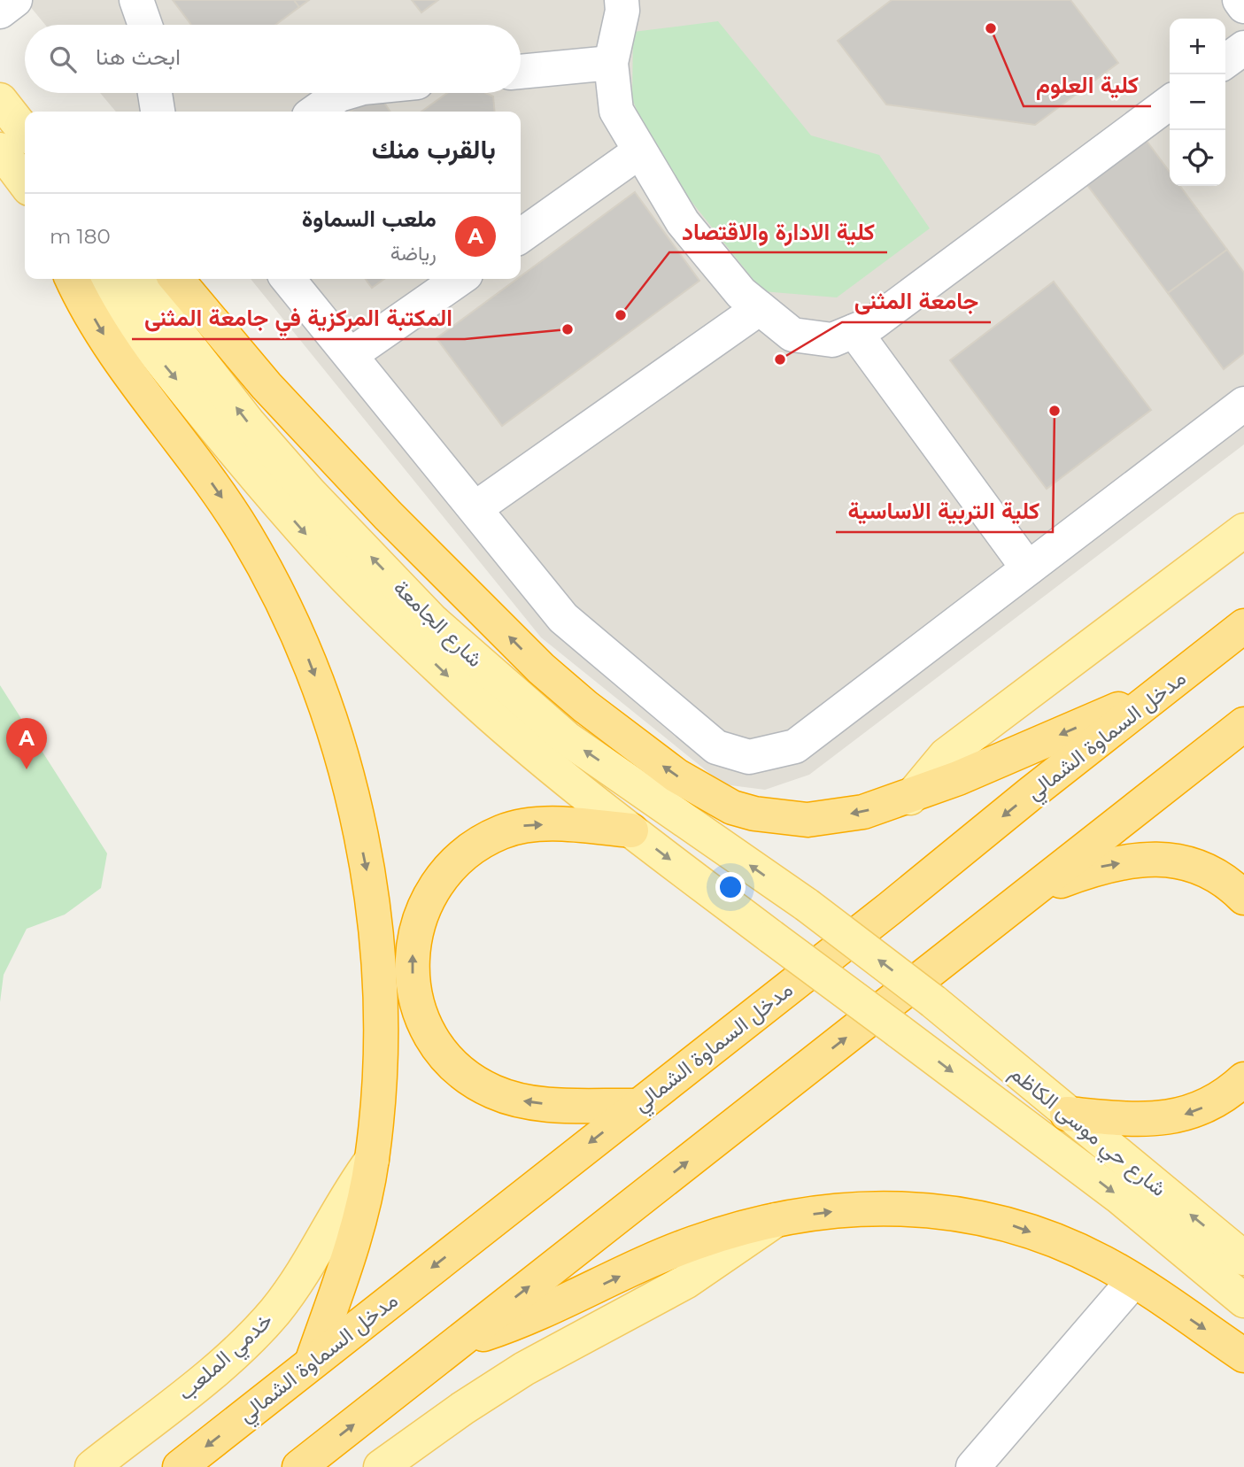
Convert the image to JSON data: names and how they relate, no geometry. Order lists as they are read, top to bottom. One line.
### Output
{"streets":{"highway":["مدخل السماوة الشمالي"],"main road":["شارع الجامعة","شارع حي موسى الكاظم","خدمي الملعب"]},"crossings":[["شارع الجامعة","شارع حي موسى الكاظم"]],"places":["كلية العلوم","كلية الادارة والاقتصاد","المكتبة المركزية في جامعة المثنى","جامعة المثنى","كلية التربية الاساسية"],"page":{"map_buttons":["+","−"],"search":"ابحث هنا","heading":"بالقرب منك","list":[{"mark":"A","name":"ملعب السماوة","note":"رياضة","value":"180 m"}],"pins":"A"}}
